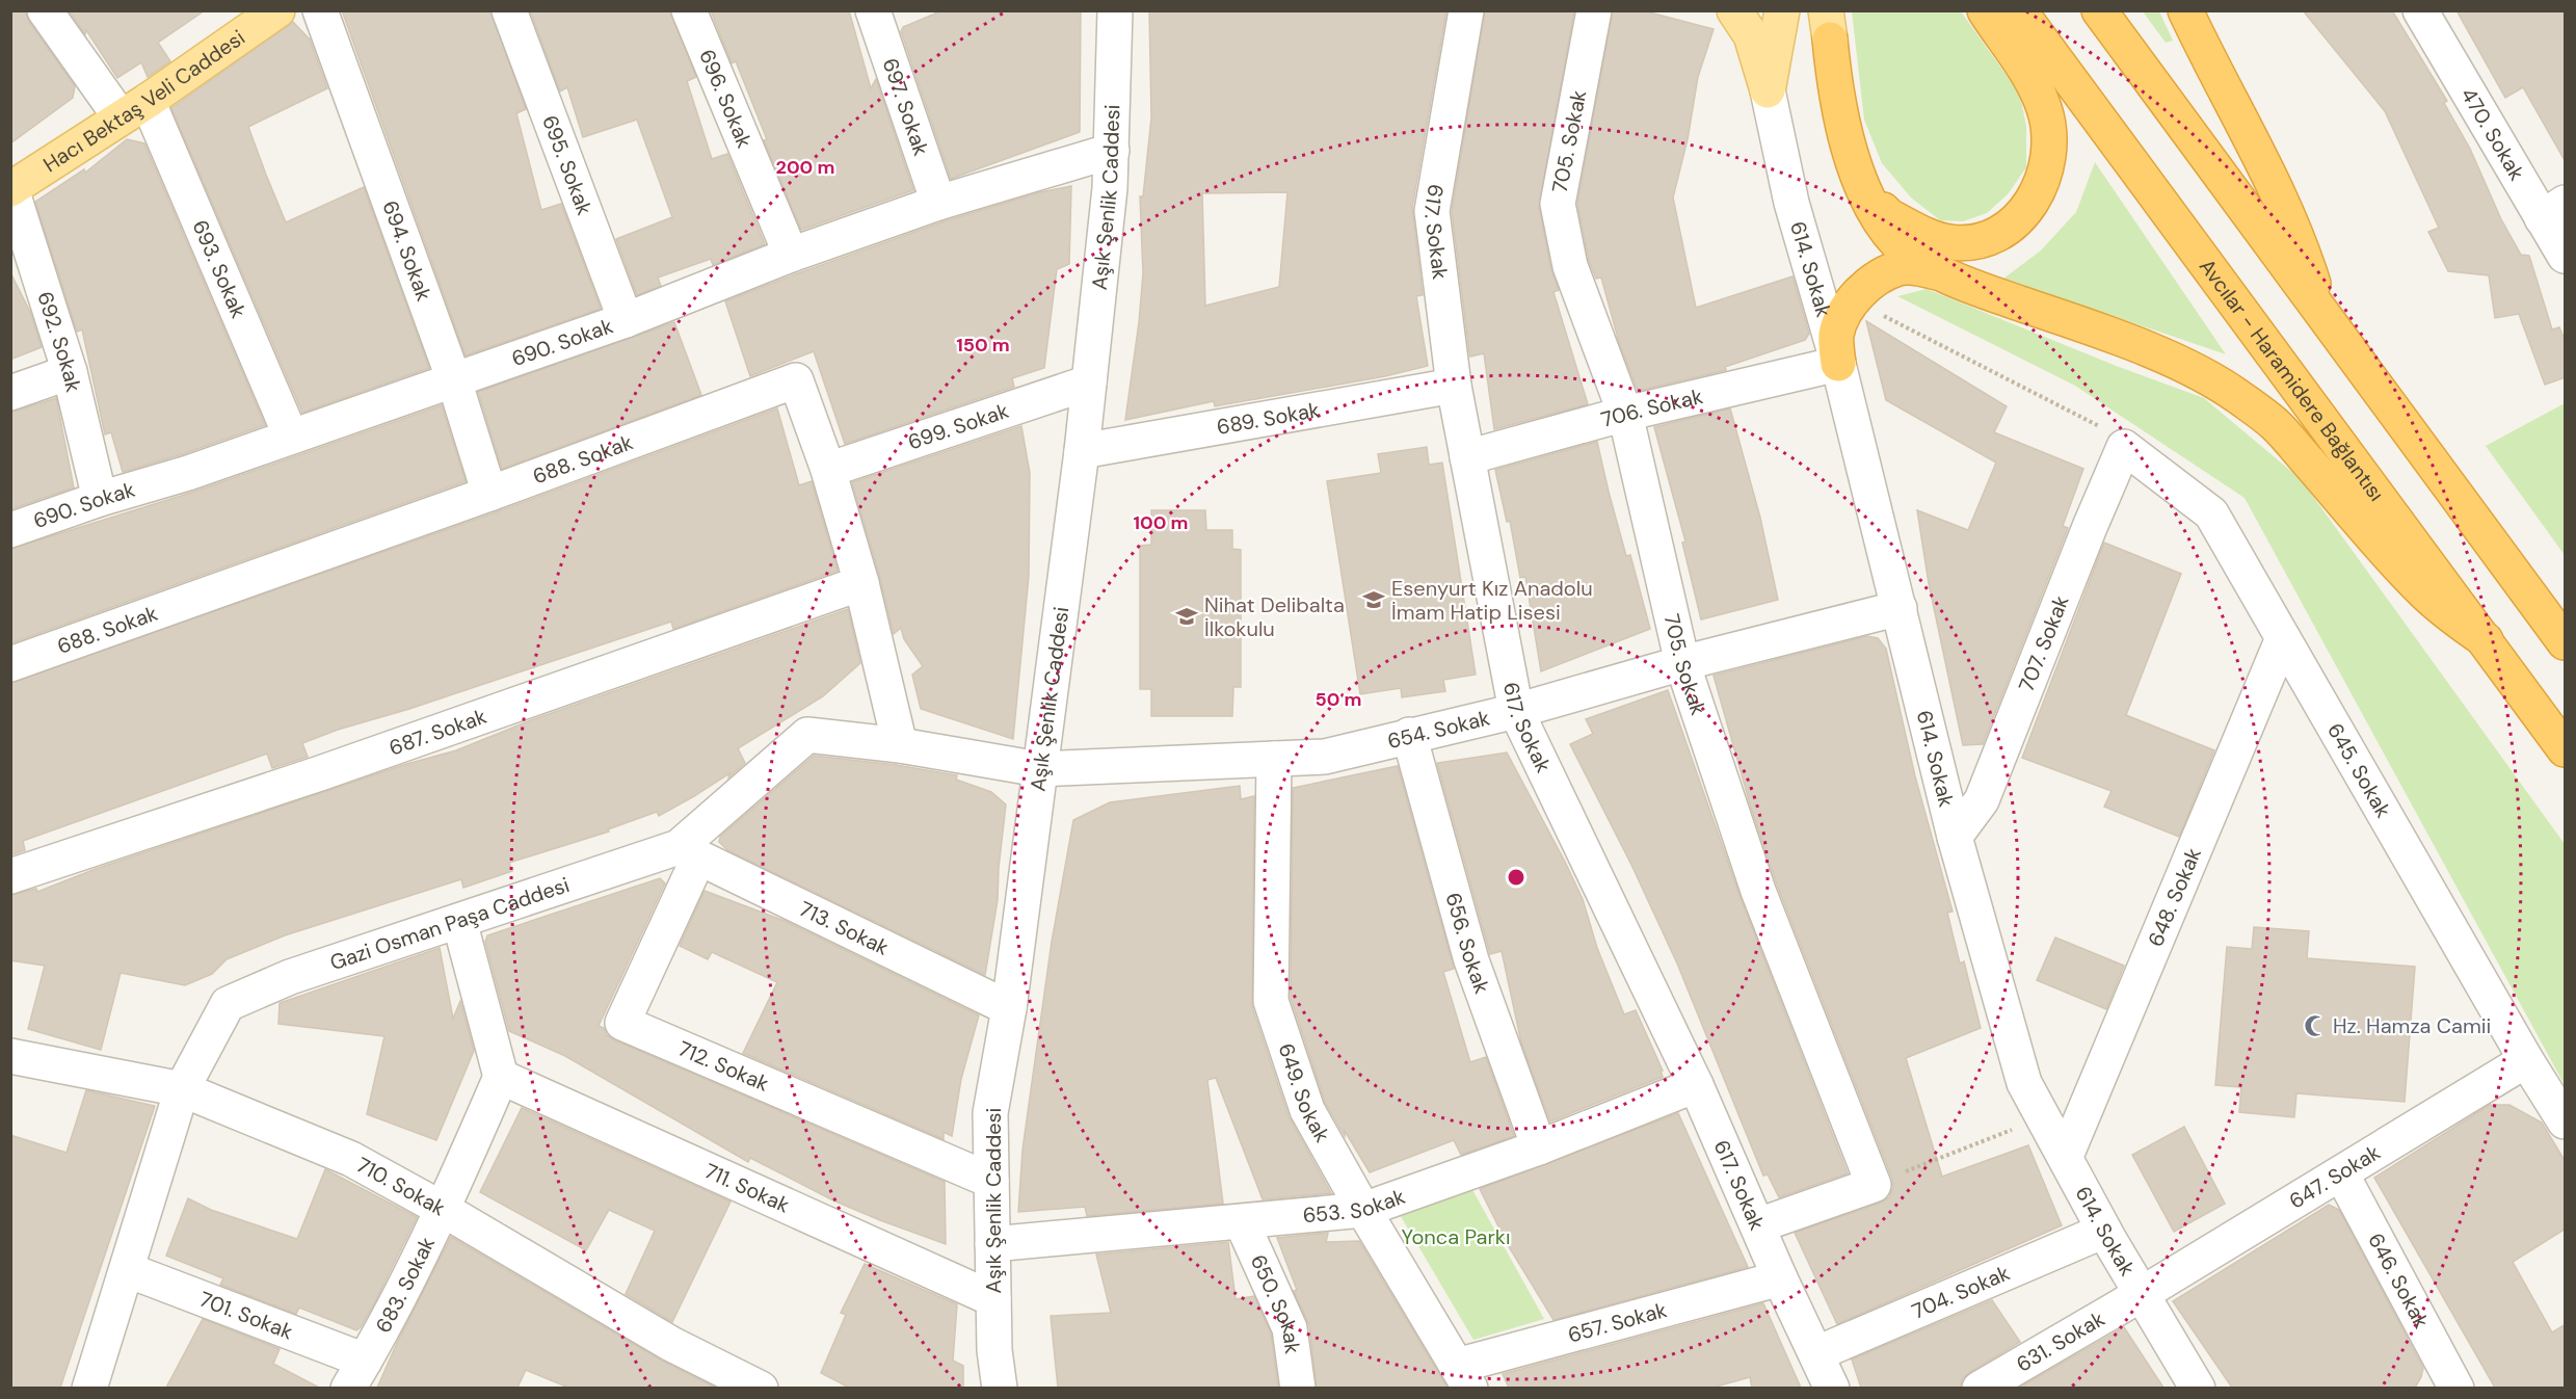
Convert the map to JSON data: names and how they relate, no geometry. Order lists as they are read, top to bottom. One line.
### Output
{"streets":{"highway":["Avcılar - Haramidere Bağlantısı"],"main road":["Hacı Bektaş Veli Caddesi"],"street":["696. Sokak","697. Sokak","470. Sokak","705. Sokak","695. Sokak","Aşık Şenlik Caddesi","617. Sokak","694. Sokak","693. Sokak","614. Sokak","690. Sokak","692. Sokak","706. Sokak","689. Sokak","699. Sokak","688. Sokak","707. Sokak","654. Sokak","687. Sokak","645. Sokak","648. Sokak","Gazi Osman Paşa Caddesi","713. Sokak","656. Sokak","712. Sokak","649. Sokak","647. Sokak","710. Sokak","711. Sokak","653. Sokak","646. Sokak","683. Sokak","704. Sokak","650. Sokak","701. Sokak","657. Sokak","631. Sokak"]},"crossings":[["696. Sokak","690. Sokak"],["Hacı Bektaş Veli Caddesi","693. Sokak"],["Hacı Bektaş Veli Caddesi","692. Sokak"],["697. Sokak","690. Sokak"],["705. Sokak","706. Sokak"],["705. Sokak","654. Sokak"],["695. Sokak","690. Sokak"],["Aşık Şenlik Caddesi","690. Sokak"],["Aşık Şenlik Caddesi","689. Sokak"],["Aşık Şenlik Caddesi","699. Sokak"],["Aşık Şenlik Caddesi","654. Sokak"],["Aşık Şenlik Caddesi","Gazi Osman Paşa Caddesi"],["Aşık Şenlik Caddesi","713. Sokak"],["Aşık Şenlik Caddesi","712. Sokak"],["Aşık Şenlik Caddesi","711. Sokak"],["Aşık Şenlik Caddesi","653. Sokak"],["617. Sokak","706. Sokak"],["617. Sokak","689. Sokak"],["617. Sokak","654. Sokak"],["617. Sokak","653. Sokak"],["617. Sokak","704. Sokak"],["617. Sokak","657. Sokak"],["694. Sokak","690. Sokak"],["694. Sokak","688. Sokak"],["693. Sokak","690. Sokak"],["614. Sokak","706. Sokak"],["614. Sokak","707. Sokak"],["614. Sokak","654. Sokak"],["614. Sokak","648. Sokak"],["614. Sokak","647. Sokak"],["614. Sokak","704. Sokak"],["614. Sokak","631. Sokak"],["690. Sokak","692. Sokak"],["699. Sokak","688. Sokak"],["688. Sokak","687. Sokak"],["688. Sokak","Gazi Osman Paşa Caddesi"],["707. Sokak","645. Sokak"],["654. Sokak","Gazi Osman Paşa Caddesi"],["654. Sokak","656. Sokak"],["654. Sokak","649. Sokak"],["645. Sokak","648. Sokak"],["645. Sokak","647. Sokak"],["Gazi Osman Paşa Caddesi","713. Sokak"],["Gazi Osman Paşa Caddesi","712. Sokak"],["Gazi Osman Paşa Caddesi","710. Sokak"],["Gazi Osman Paşa Caddesi","701. Sokak"],["713. Sokak","712. Sokak"],["656. Sokak","653. Sokak"],["649. Sokak","653. Sokak"],["649. Sokak","657. Sokak"],["647. Sokak","646. Sokak"],["647. Sokak","631. Sokak"],["710. Sokak","683. Sokak"],["711. Sokak","683. Sokak"],["653. Sokak","650. Sokak"],["683. Sokak","701. Sokak"]],"parks":["Yonca Parkı"],"places":{"school or university":["Esenyurt Kız Anadolu İmam Hatip Lisesi","Nihat Delibalta İlkokulu"],"mosque":["Hz. Hamza Camii"]},"rings":["200 m","150 m","100 m","50 m"]}
